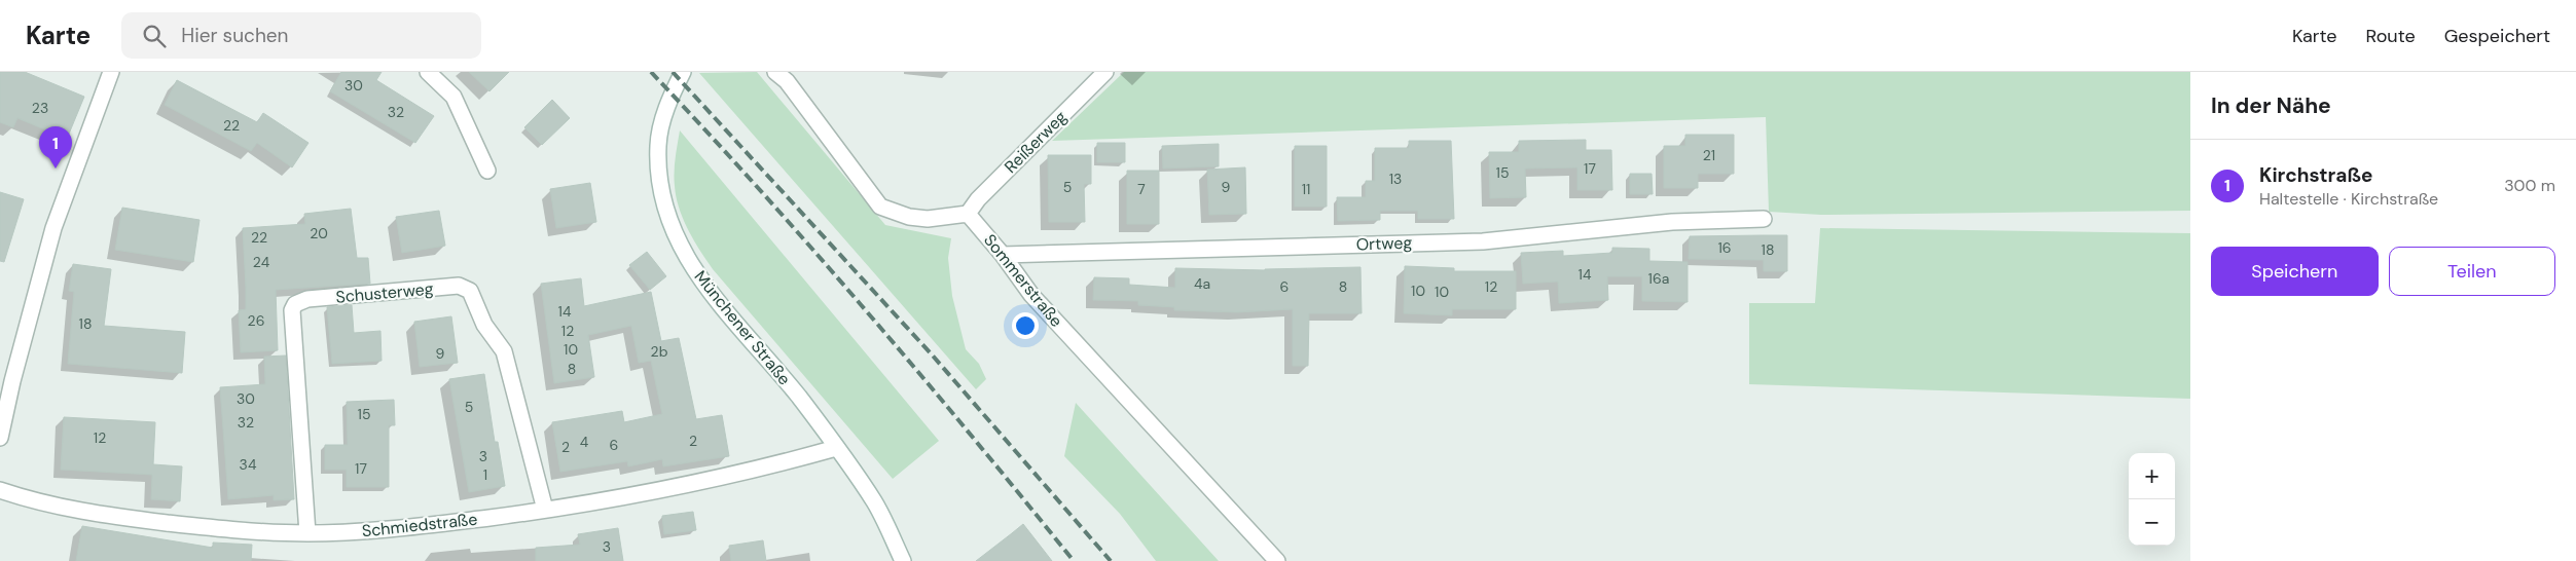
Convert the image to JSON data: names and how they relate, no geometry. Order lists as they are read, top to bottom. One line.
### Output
{"streets":{"street":["Reißerweg","Ortweg","Sommerstraße","Schusterweg","Münchener Straße","Schmiedstraße"]},"crossings":[["Reißerweg","Sommerstraße"],["Ortweg","Sommerstraße"],["Schusterweg","Schmiedstraße"],["Münchener Straße","Schmiedstraße"]],"house_numbers":["30","23","32","22","21","17","15","13","5","9","7","11","20","22","16","18","24","14","16a","4a","6","8","12","10","10","14","26","18","12","10","2b","9","8","30","5","15","32","12","2","4","6","2","3","34","17","1","3"],"page":{"header":"Karte","search":"Hier suchen","nav":["Karte","Route","Gespeichert"],"heading":"In der Nähe","pins":"1","list":[{"mark":"1","name":"Kirchstraße","note":"Haltestelle · Kirchstraße","value":"300 m"}],"buttons":["Speichern","Teilen"],"map_buttons":["+","−"]}}
